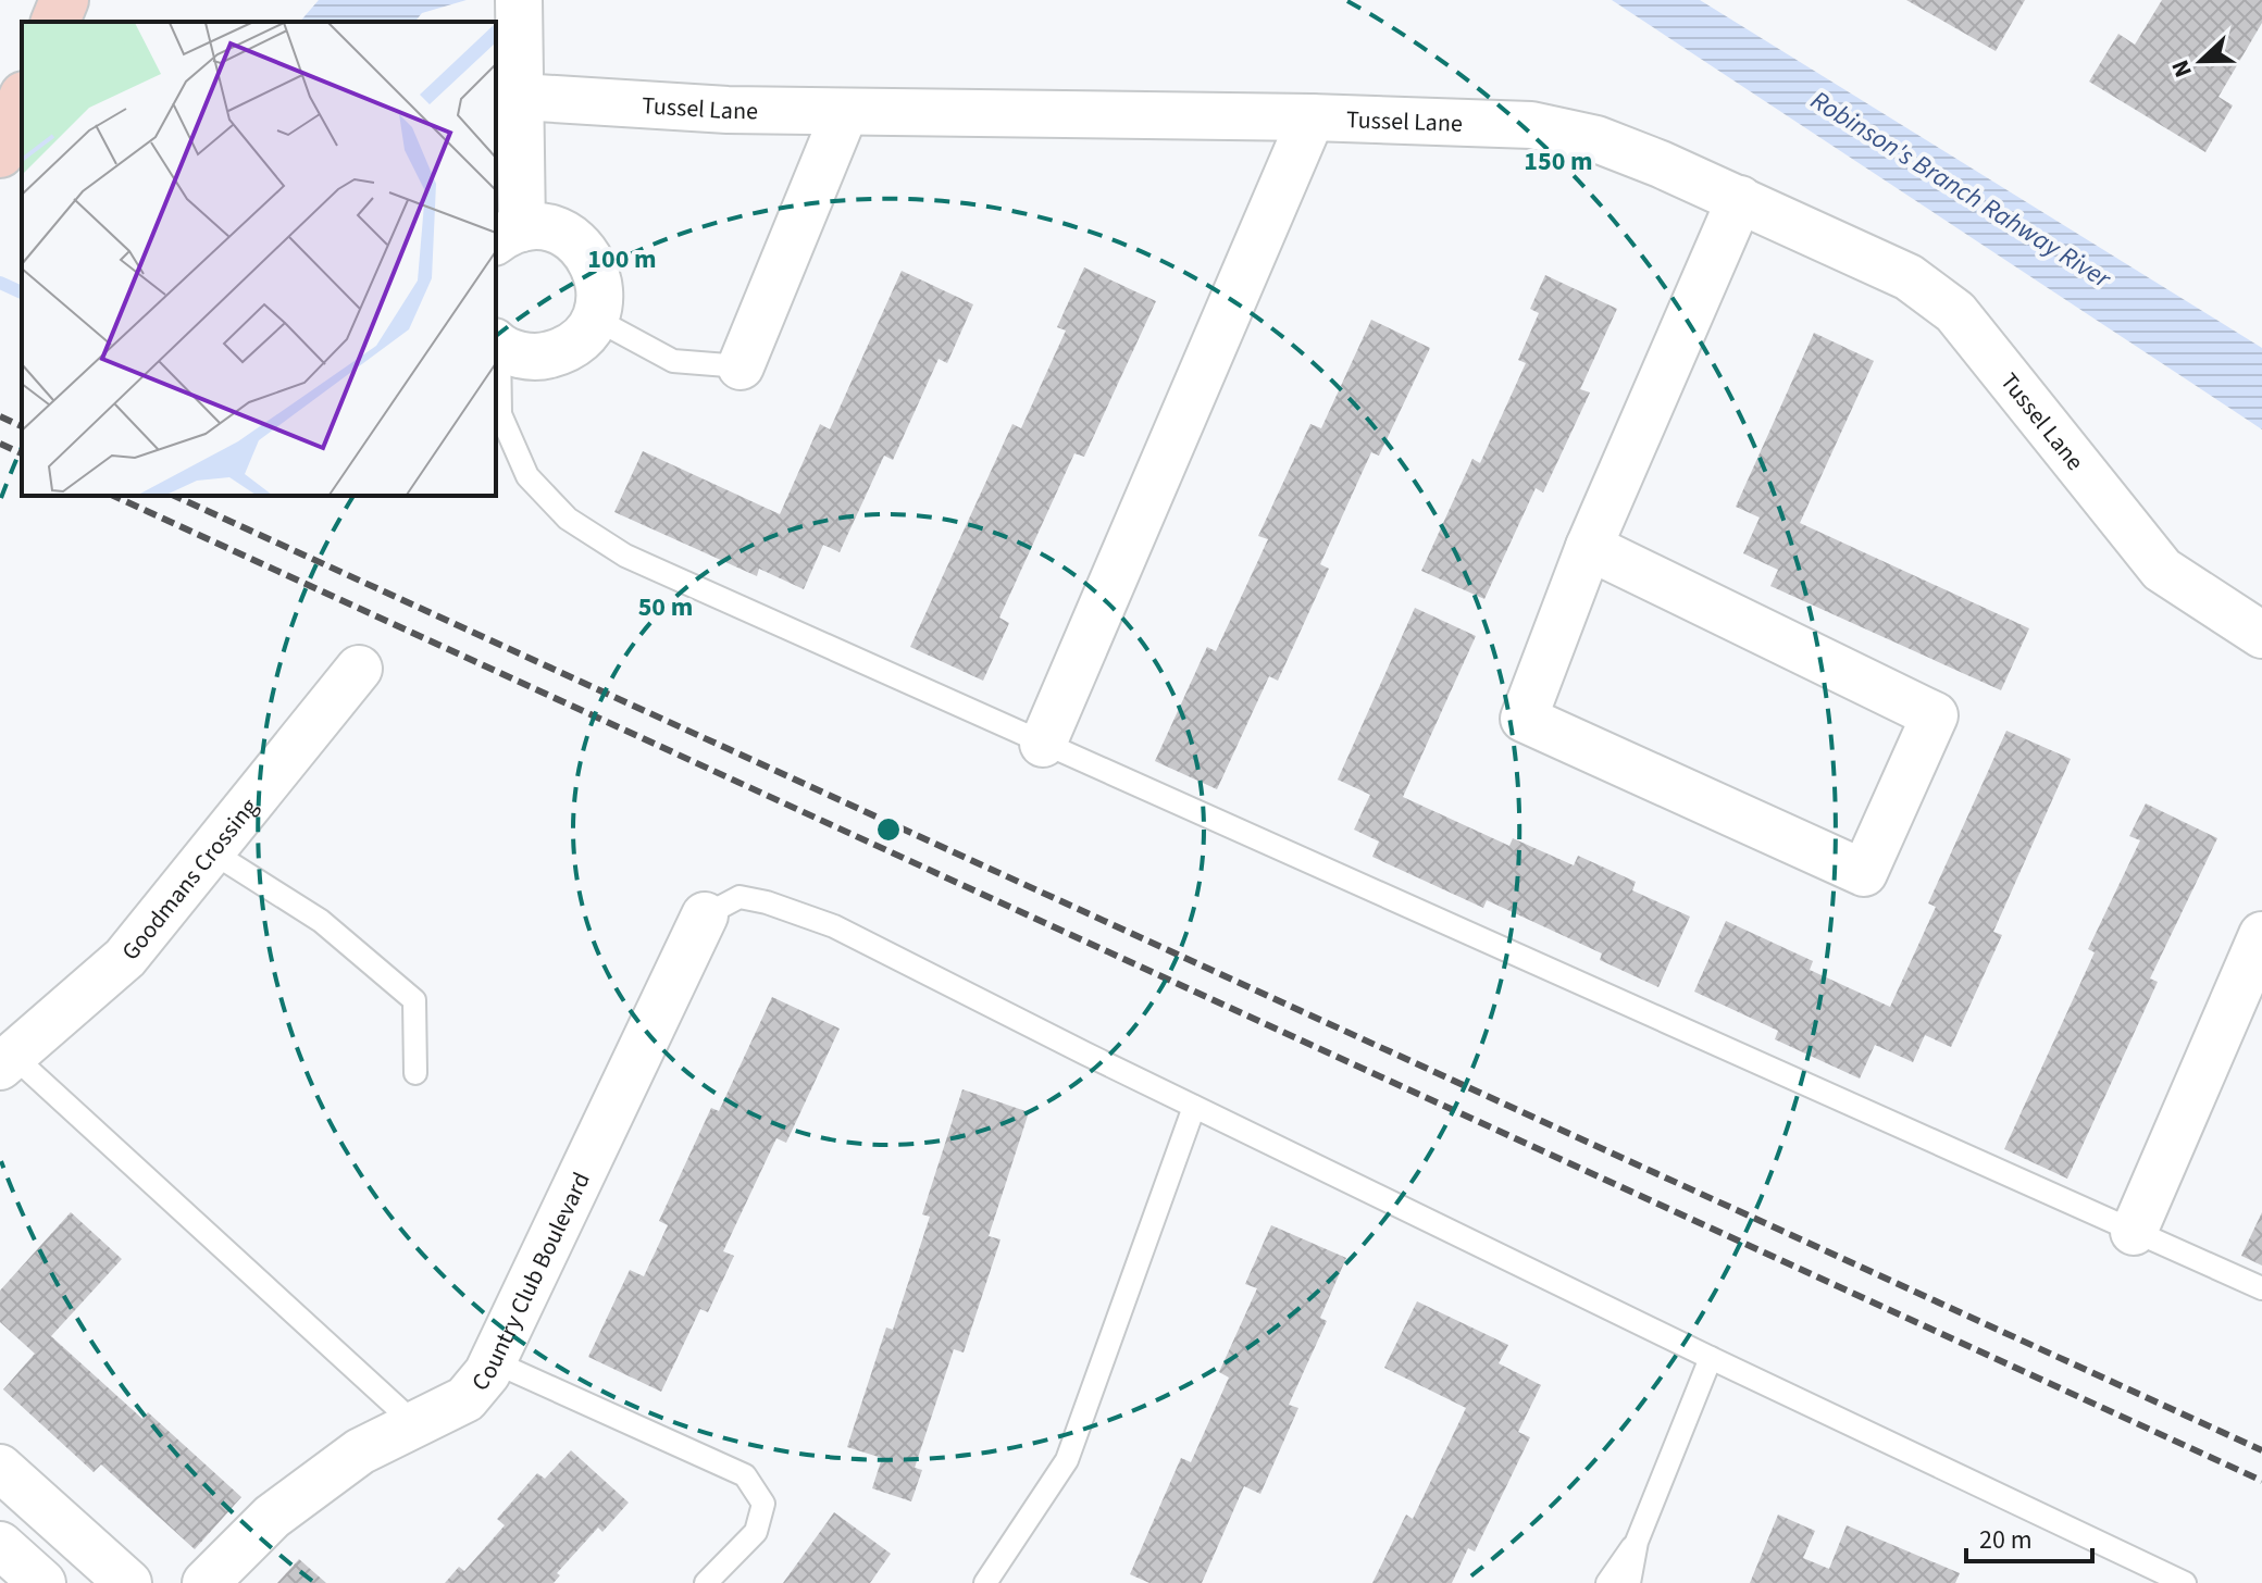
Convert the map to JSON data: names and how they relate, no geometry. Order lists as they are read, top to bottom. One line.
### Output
{"streets":{"street":["Tussel Lane","Goodmans Crossing","Country Club Boulevard"]},"water":["Robinson's Branch Rahway River"],"scale_bar":"20 m","north":"left","rings":["150 m","100 m","50 m"]}
